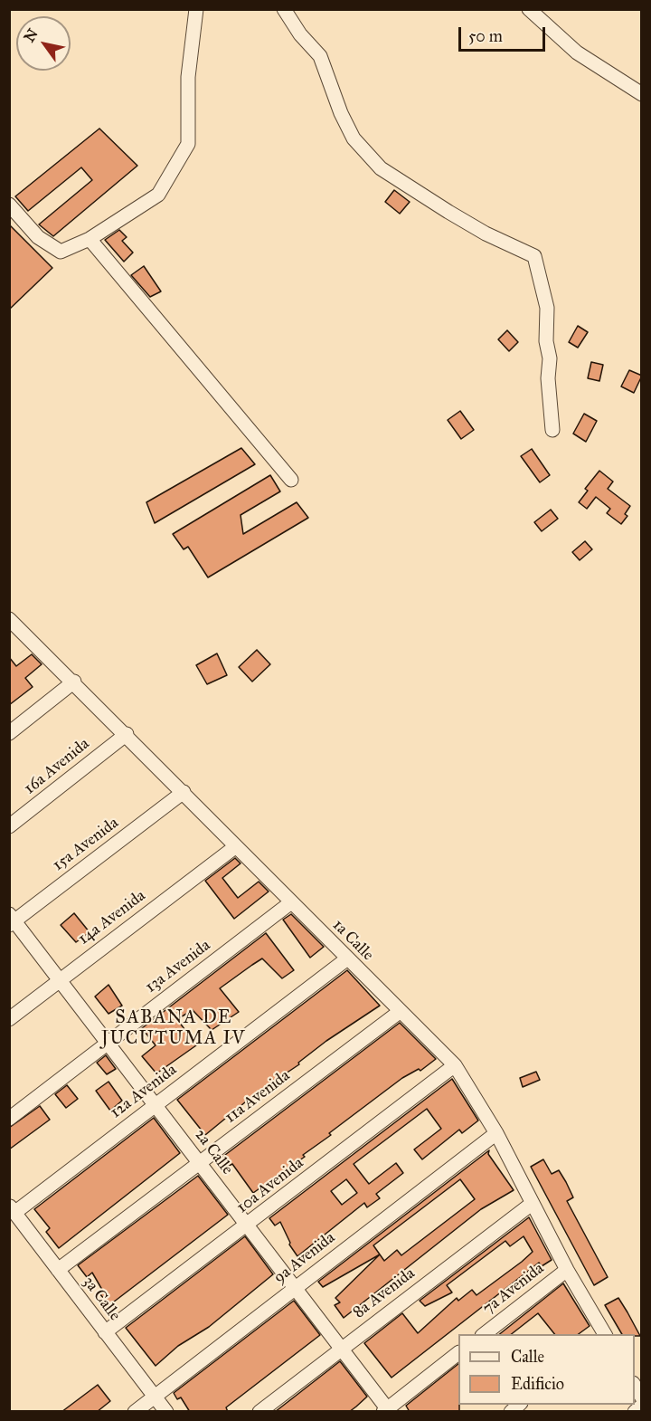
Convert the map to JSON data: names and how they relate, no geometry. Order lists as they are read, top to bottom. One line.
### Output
{"streets":{"street":["16a Avenida","15a Avenida","14a Avenida","1a Calle","13a Avenida","12a Avenida","11a Avenida","2a Calle","10a Avenida","9a Avenida","7a Avenida","8a Avenida","3a Calle"]},"crossings":[["16a Avenida","1a Calle"],["15a Avenida","1a Calle"],["15a Avenida","2a Calle"],["14a Avenida","1a Calle"],["14a Avenida","2a Calle"],["1a Calle","13a Avenida"],["1a Calle","12a Avenida"],["1a Calle","11a Avenida"],["1a Calle","10a Avenida"],["1a Calle","9a Avenida"],["1a Calle","7a Avenida"],["1a Calle","8a Avenida"],["13a Avenida","2a Calle"],["12a Avenida","2a Calle"],["12a Avenida","3a Calle"],["11a Avenida","2a Calle"],["11a Avenida","3a Calle"],["2a Calle","10a Avenida"],["2a Calle","9a Avenida"],["2a Calle","8a Avenida"],["10a Avenida","3a Calle"],["9a Avenida","3a Calle"]],"districts":["SABANA DE JUCUTUMA IV"],"legend":["Calle","Edificio"],"scale_bar":"50 m","north":"top left"}
